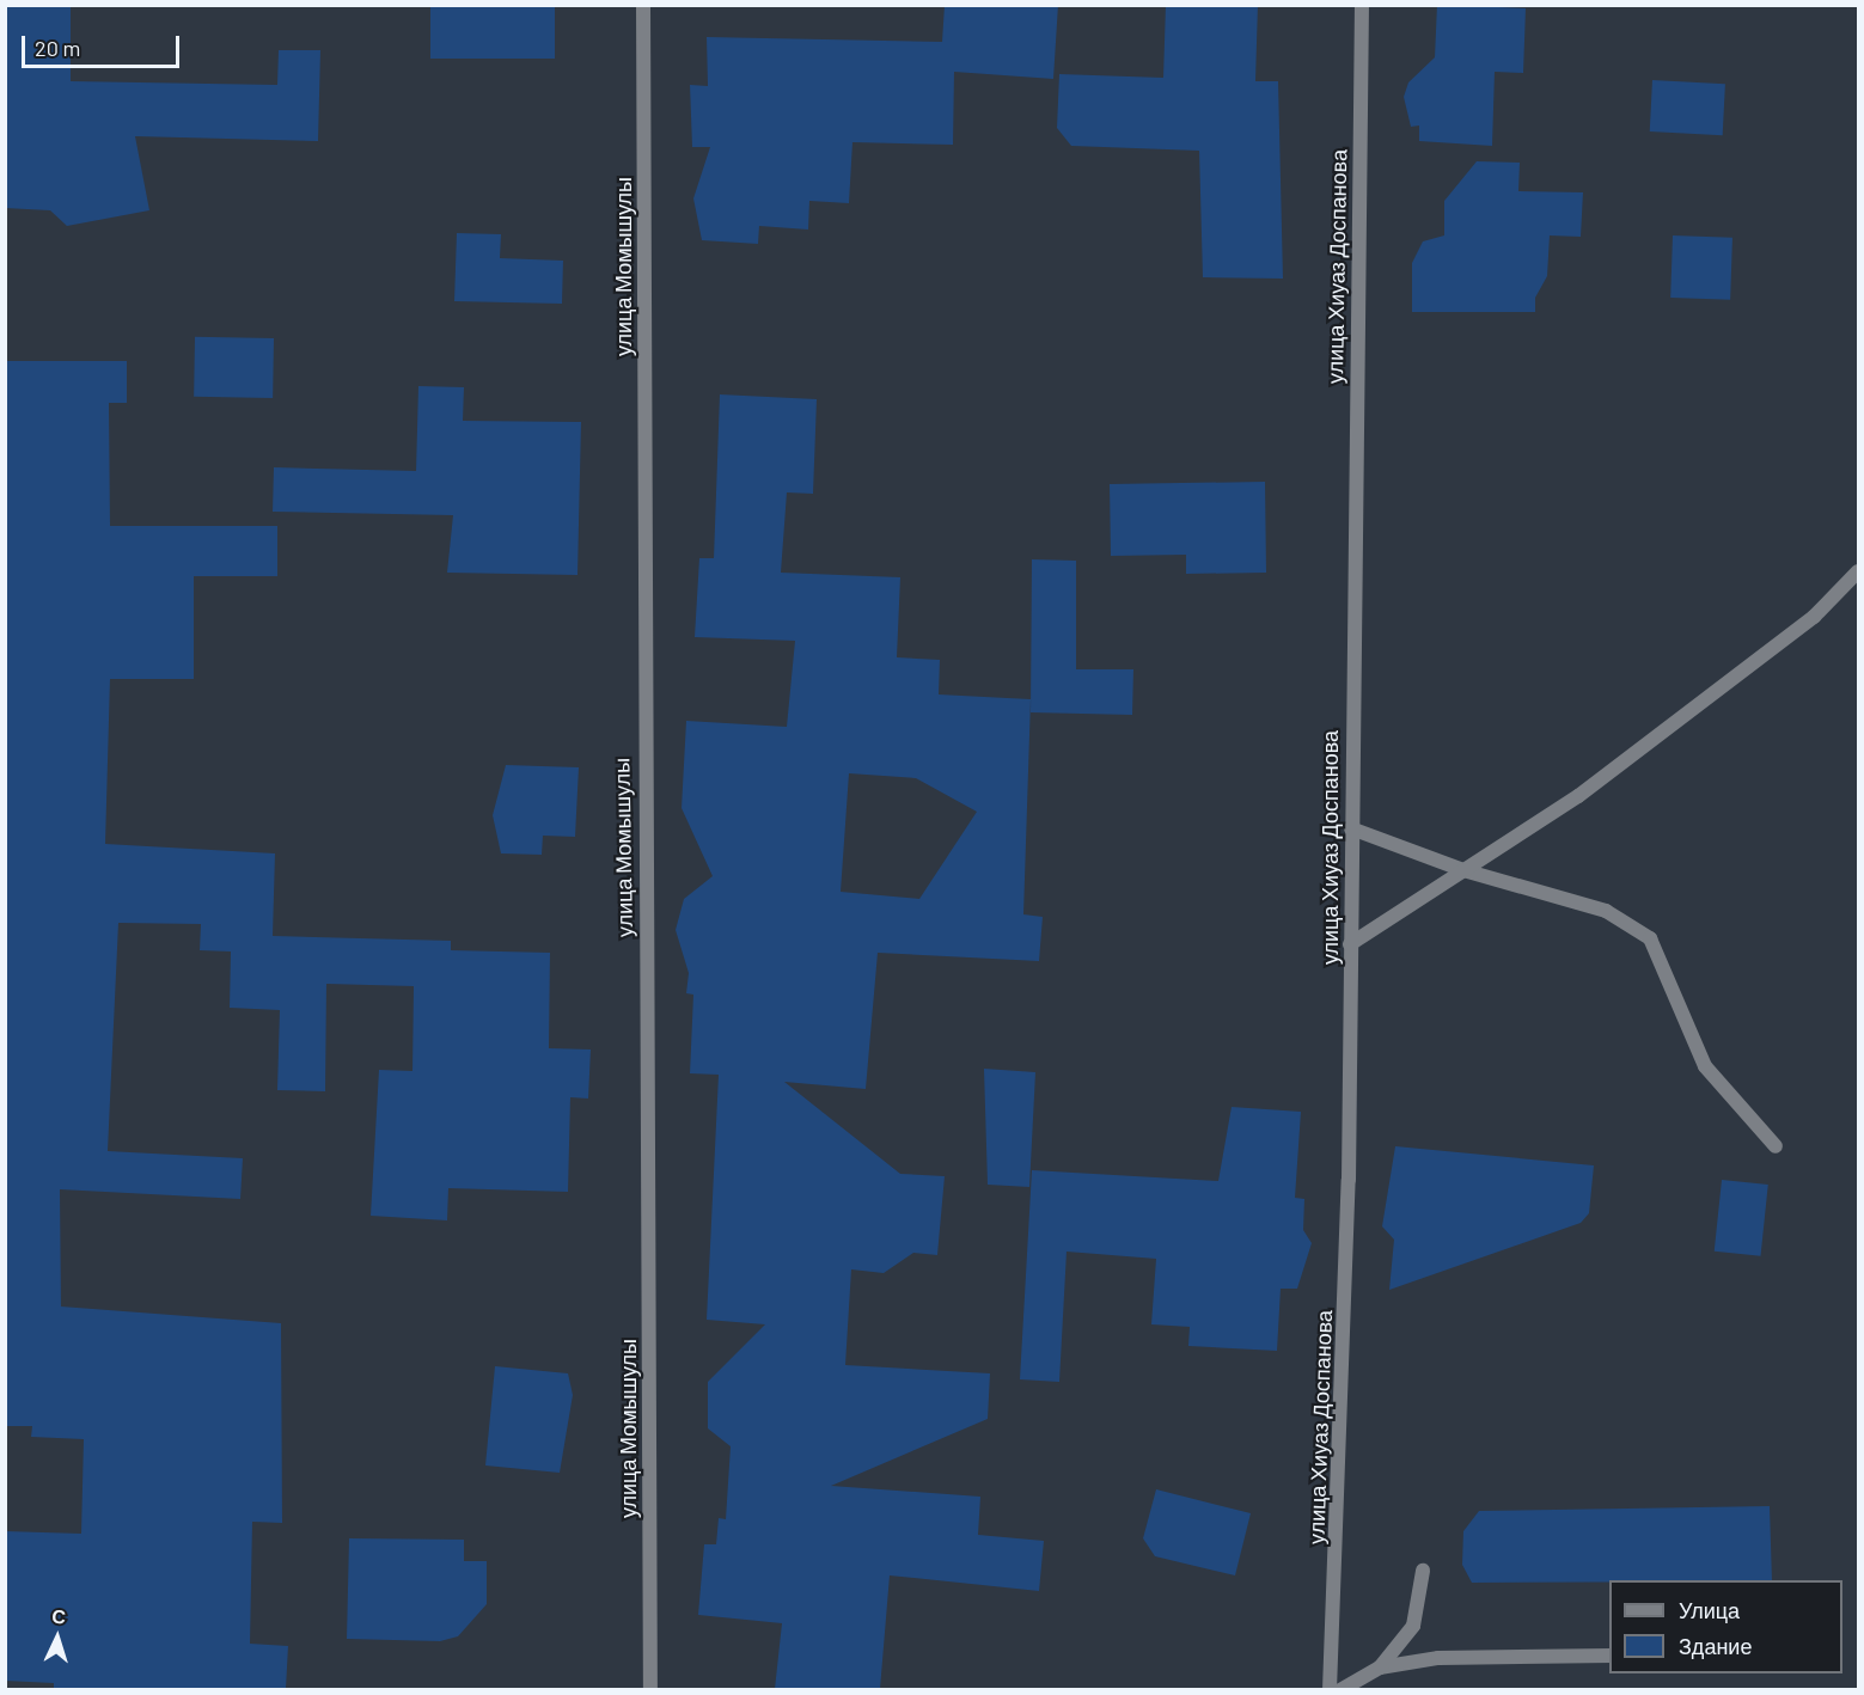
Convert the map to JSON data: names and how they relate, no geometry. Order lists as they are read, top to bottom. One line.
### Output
{"streets":{"street":["улица Момышулы","улица Хиуаз Доспанова"]},"legend":["Улица","Здание"],"scale_bar":"20 m","north":"top"}
